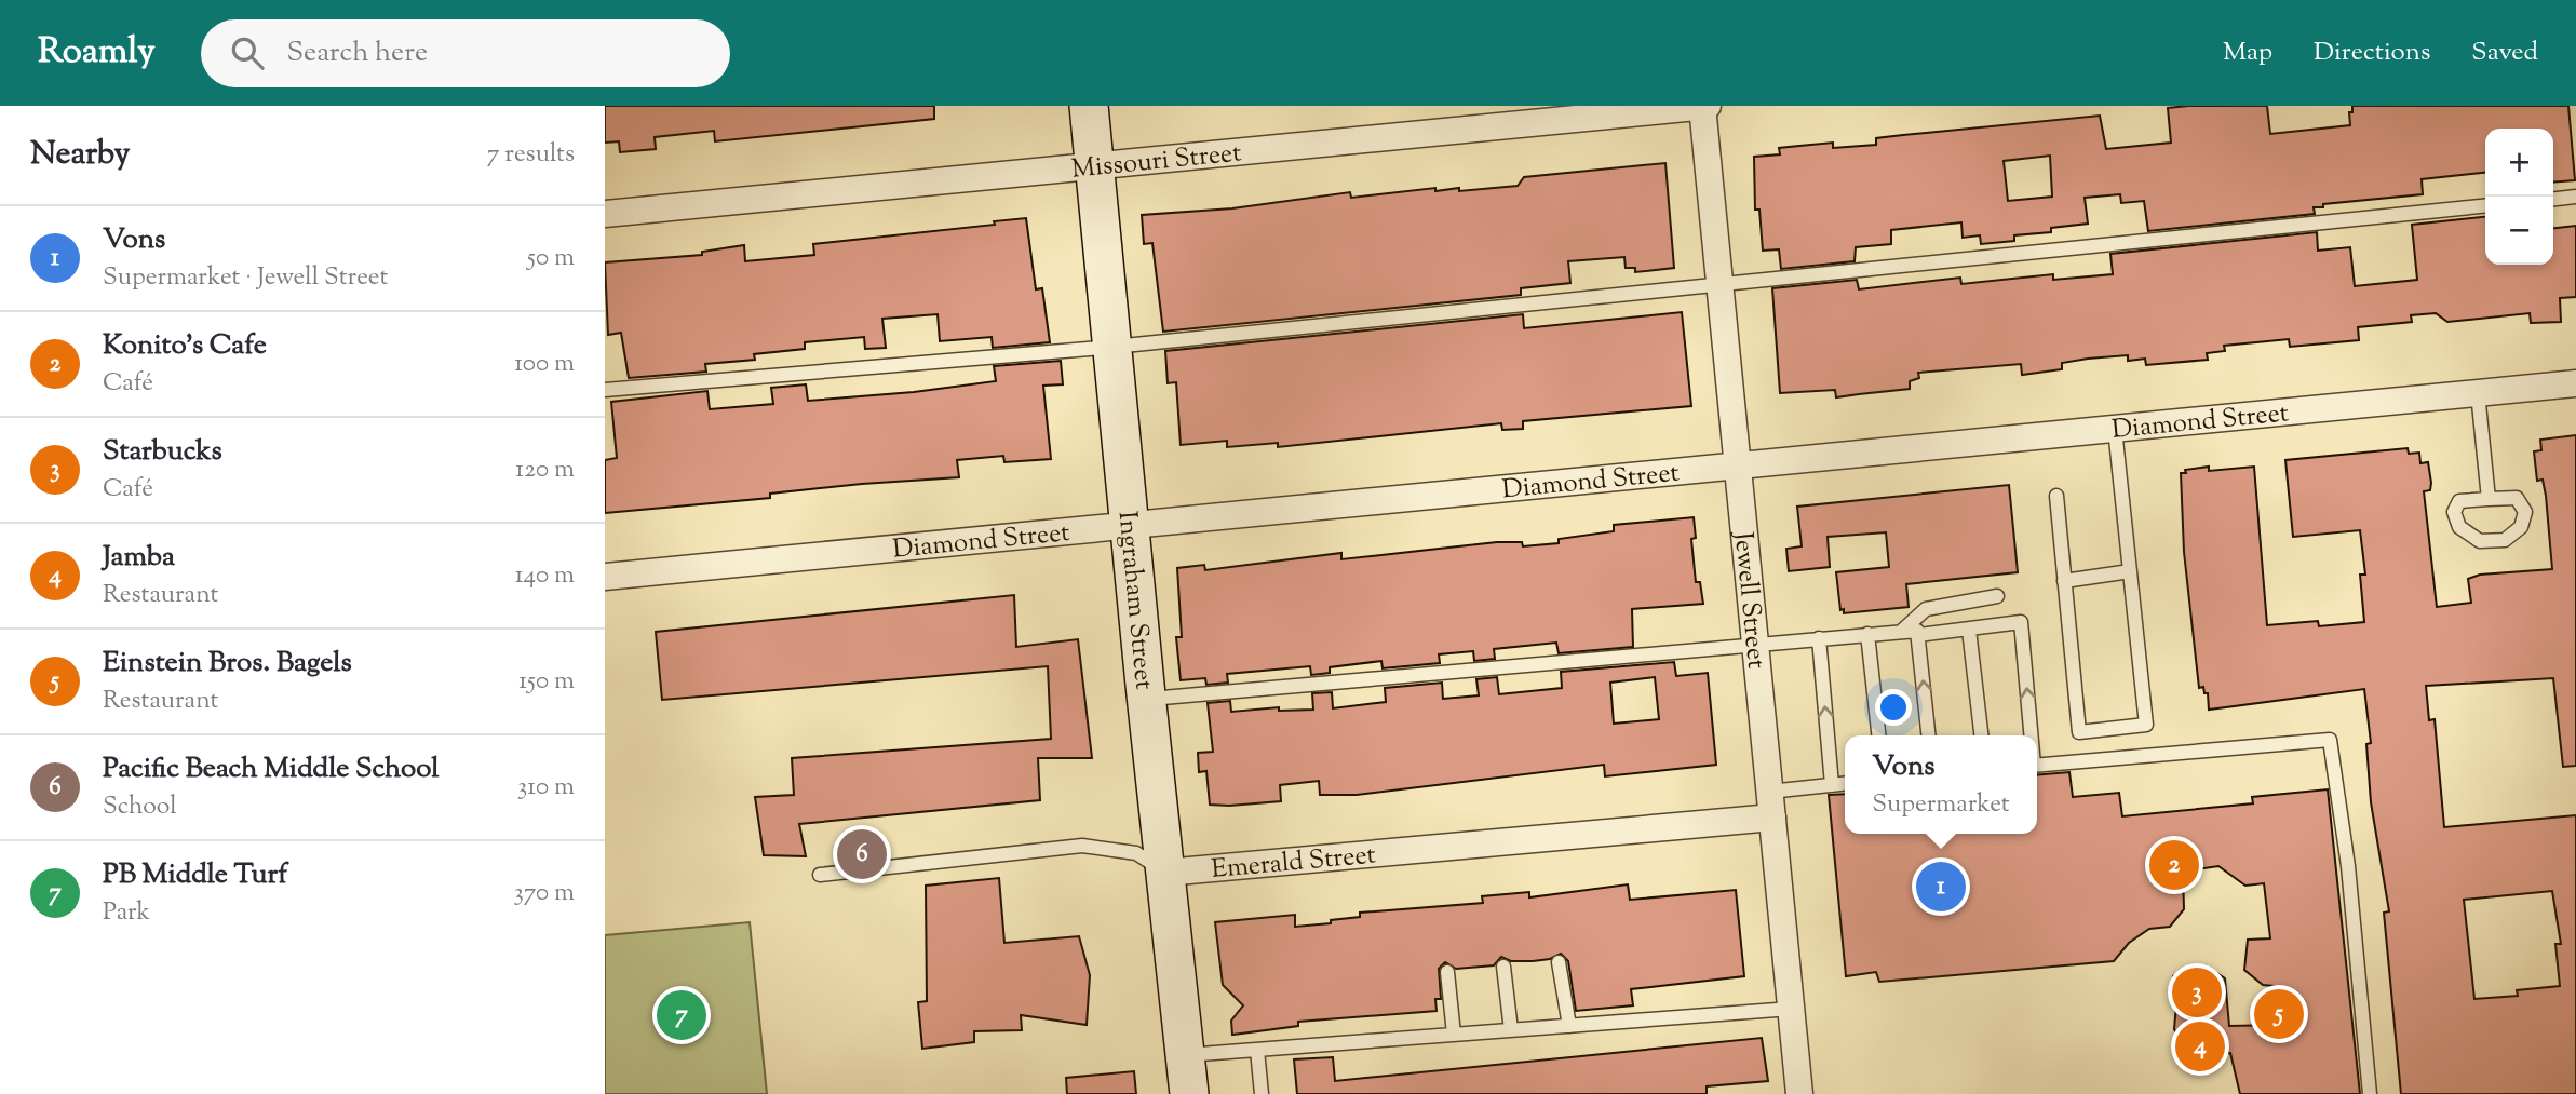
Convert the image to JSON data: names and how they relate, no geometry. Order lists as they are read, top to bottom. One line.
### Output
{"streets":{"main road":["Ingraham Street"],"street":["Missouri Street","Diamond Street","Jewell Street","Emerald Street"]},"crossings":[["Missouri Street","Ingraham Street"],["Missouri Street","Jewell Street"],["Diamond Street","Ingraham Street"],["Diamond Street","Jewell Street"],["Ingraham Street","Emerald Street"],["Jewell Street","Emerald Street"]],"page":{"header":"Roamly","search":"Search here","nav":["Map","Directions","Saved"],"heading":["Nearby","7 results"],"map_buttons":["+","−"],"list":[{"mark":"1","name":"Vons","note":"Supermarket · Jewell Street","value":"50 m"},{"mark":"2","name":"Konito's Cafe","note":"Café","value":"100 m"},{"mark":"3","name":"Starbucks","note":"Café","value":"120 m"},{"mark":"4","name":"Jamba","note":"Restaurant","value":"140 m"},{"mark":"5","name":"Einstein Bros. Bagels","note":"Restaurant","value":"150 m"},{"mark":"6","name":"Pacific Beach Middle School","note":"School","value":"310 m"},{"mark":"7","name":"PB Middle Turf","note":"Park","value":"370 m"}],"popup":["Vons","Supermarket"],"pins":["6","2","1","3","5","7","4"]}}
